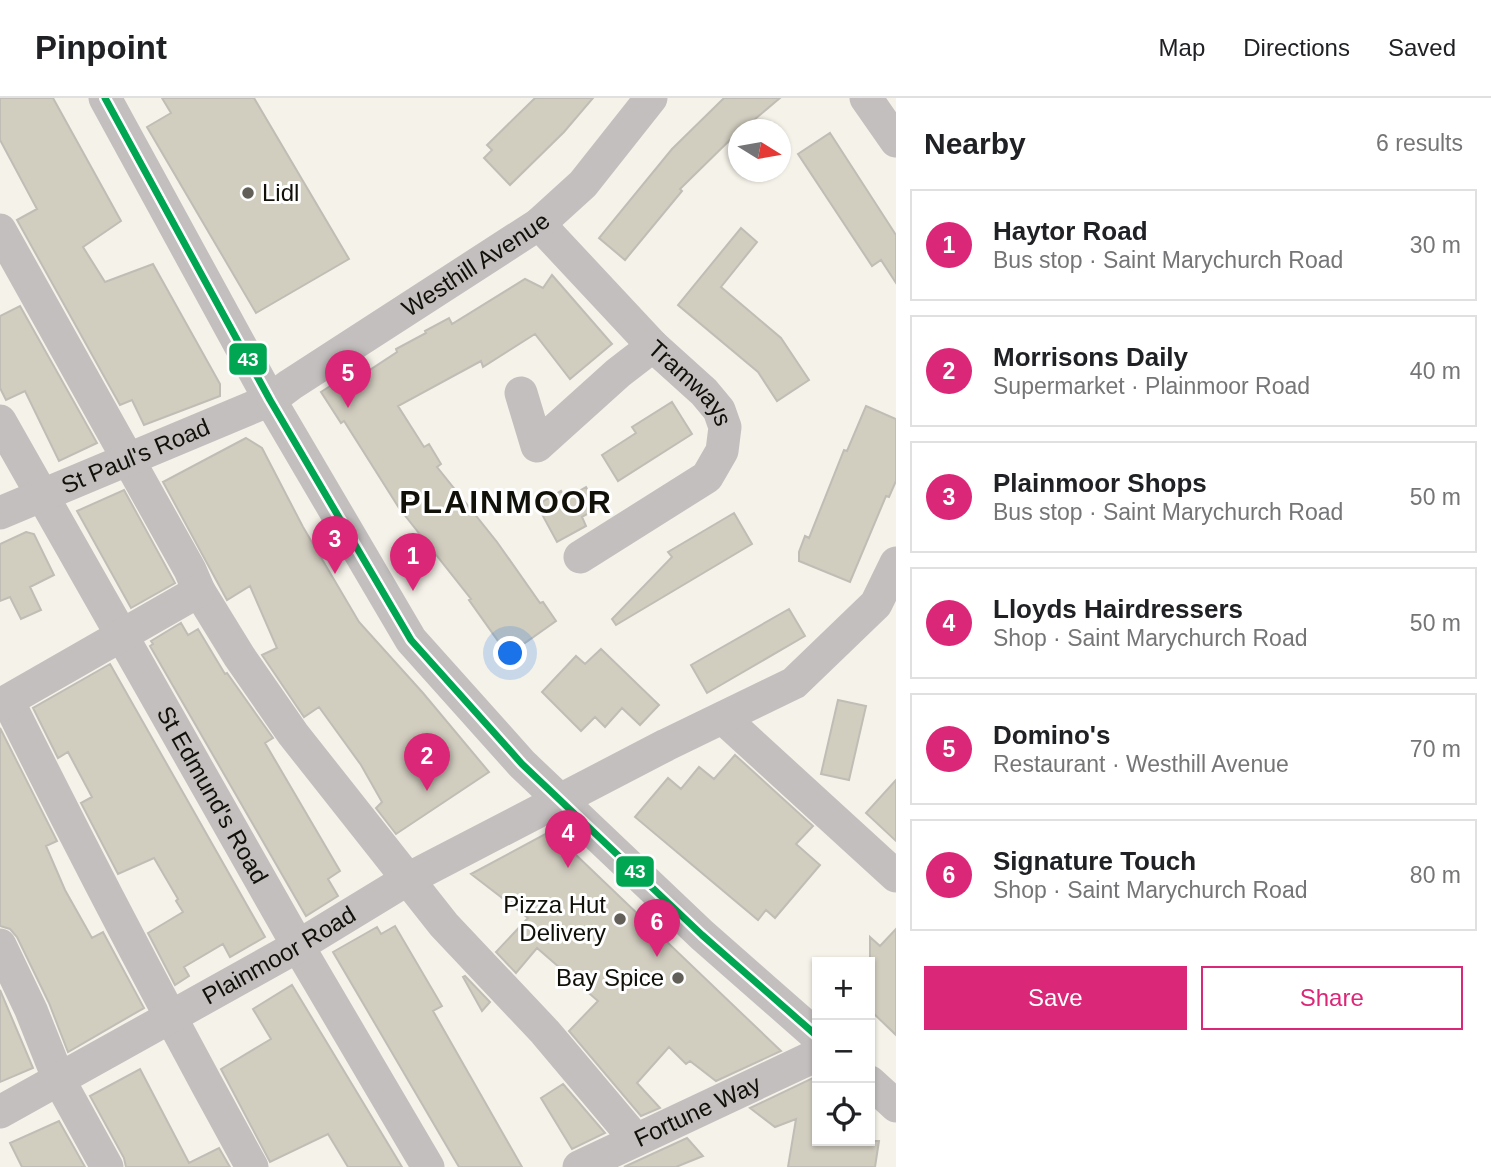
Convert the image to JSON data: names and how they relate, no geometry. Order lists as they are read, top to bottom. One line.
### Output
{"streets":{"street":["Westhill Avenue","Tramways","St Paul's Road","St Edmund's Road","Plainmoor Road","Fortune Way"]},"crossings":[["Westhill Avenue","Tramways"],["Westhill Avenue","St Paul's Road"],["St Paul's Road","St Edmund's Road"],["St Edmund's Road","Plainmoor Road"]],"districts":["PLAINMOOR"],"places":["Lidl","Pizza Hut Delivery","Bay Spice"],"lines":["transit line 43"],"north":"right","page":{"header":"Pinpoint","nav":["Map","Directions","Saved"],"heading":["Nearby","6 results"],"list":[{"mark":"1","name":"Haytor Road","note":"Bus stop · Saint Marychurch Road","value":"30 m"},{"mark":"2","name":"Morrisons Daily","note":"Supermarket · Plainmoor Road","value":"40 m"},{"mark":"3","name":"Plainmoor Shops","note":"Bus stop · Saint Marychurch Road","value":"50 m"},{"mark":"4","name":"Lloyds Hairdressers","note":"Shop · Saint Marychurch Road","value":"50 m"},{"mark":"5","name":"Domino's","note":"Restaurant · Westhill Avenue","value":"70 m"},{"mark":"6","name":"Signature Touch","note":"Shop · Saint Marychurch Road","value":"80 m"}],"pins":["5","3","1","2","4","6"],"buttons":["Save","Share"],"map_buttons":["+","−"]}}
